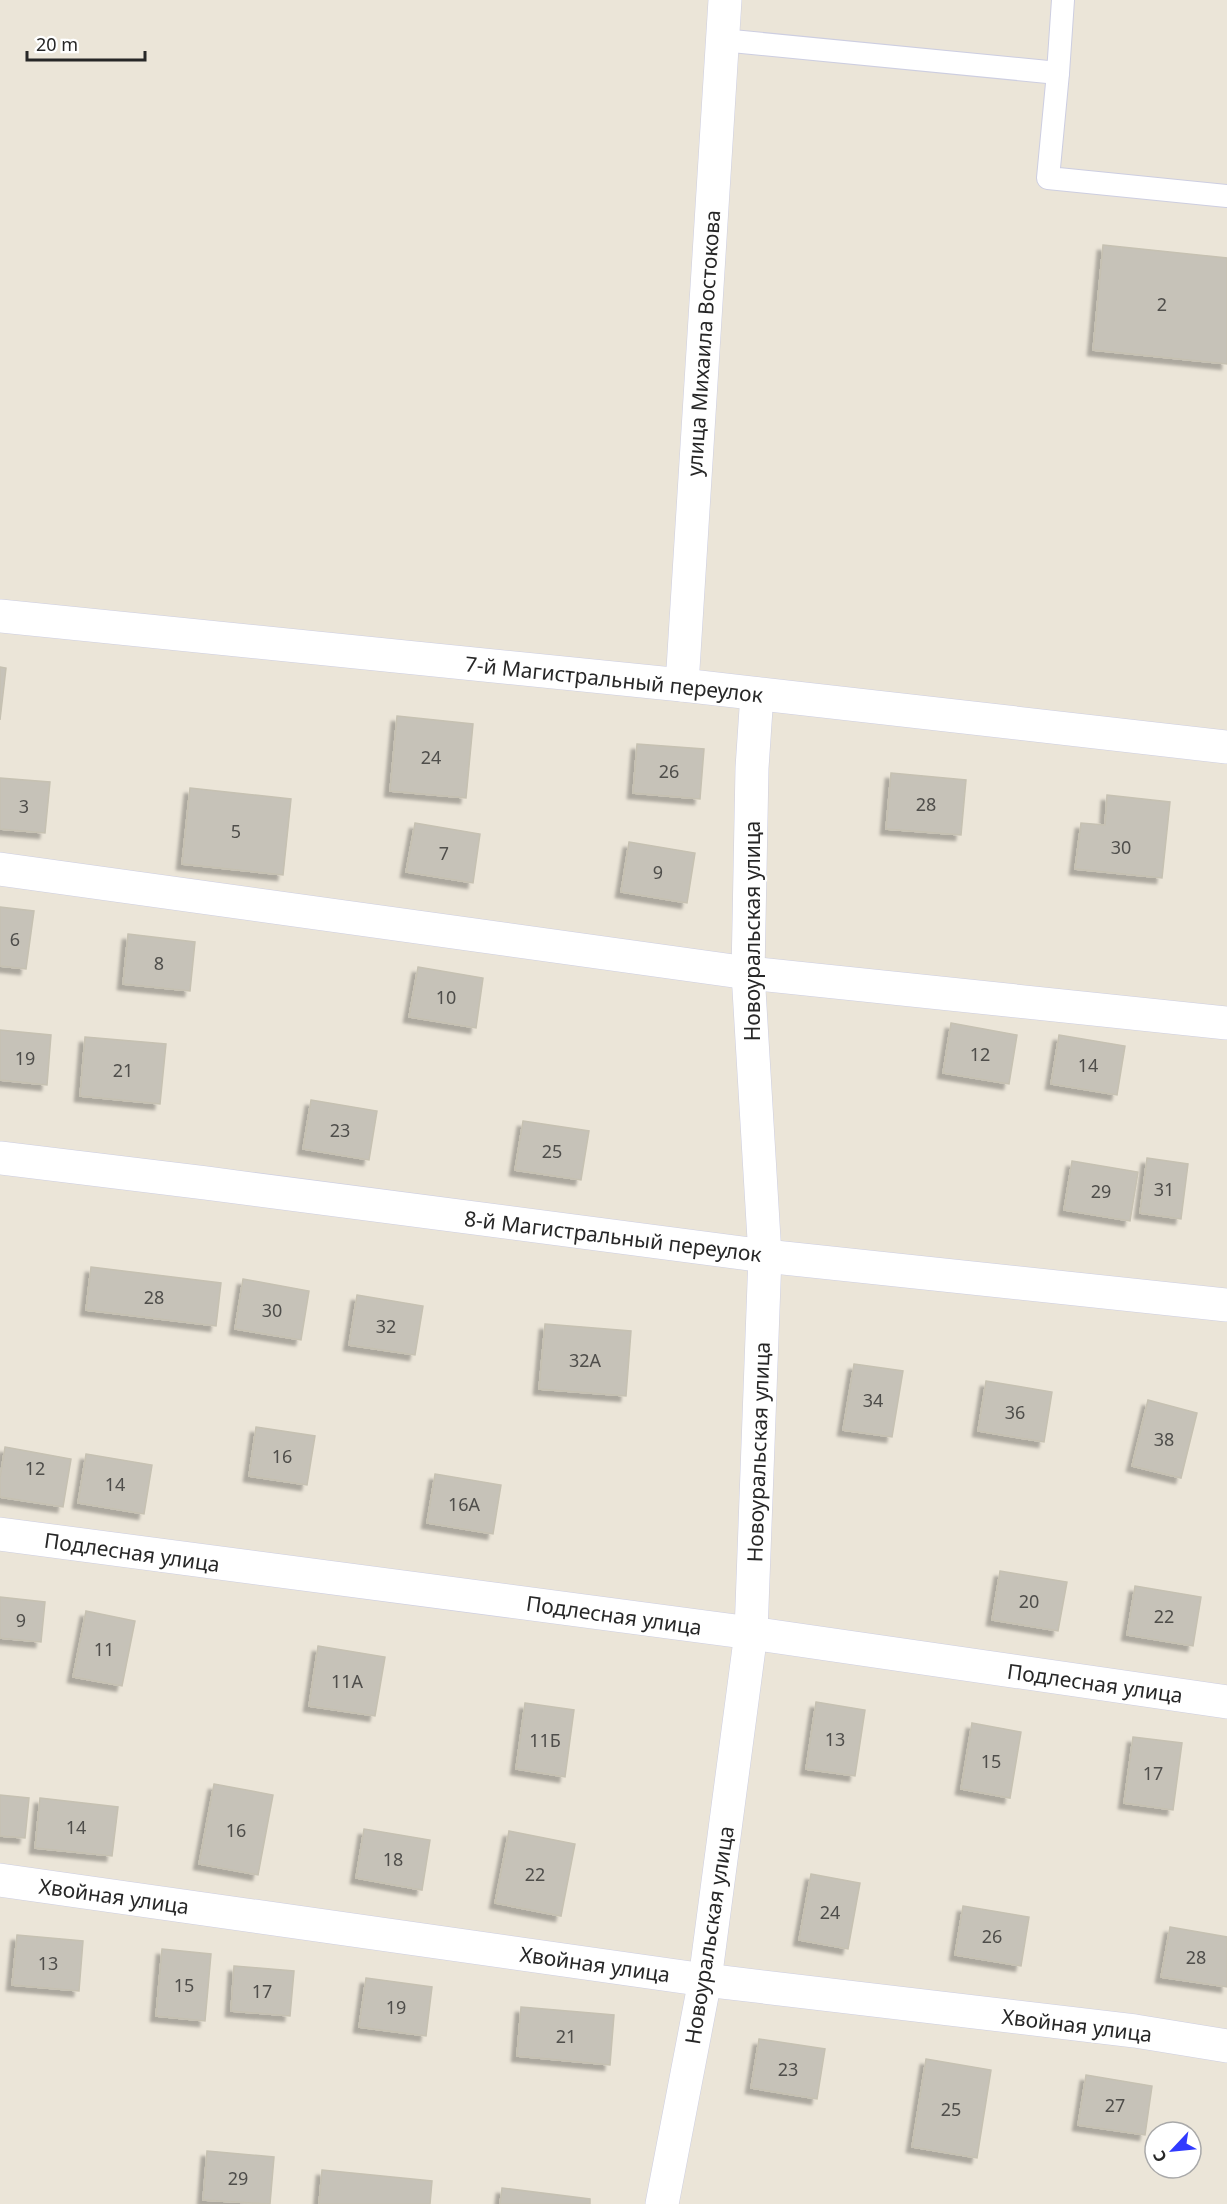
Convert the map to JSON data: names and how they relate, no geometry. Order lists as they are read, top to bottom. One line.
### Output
{"streets":{"street":["улица Михаила Востокова","7-й Магистральный переулок","Новоуральская улица","8-й Магистральный переулок","Подлесная улица","Хвойная улица"]},"crossings":[["улица Михаила Востокова","7-й Магистральный переулок"],["7-й Магистральный переулок","Новоуральская улица"],["Новоуральская улица","8-й Магистральный переулок"],["Новоуральская улица","Подлесная улица"],["Новоуральская улица","Хвойная улица"]],"house_numbers":["2","24","26","28","3","5","30","7","9","6","8","10","12","19","14","21","23","25","31","29","28","30","32","32А","34","36","38","16","12","14","16А","20","22","9","11","11А","13","11Б","15","17","14","16","18","22","24","26","28","13","15","17","19","21","23","27","25","29"],"scale_bar":"20 m","north":"bottom left"}
